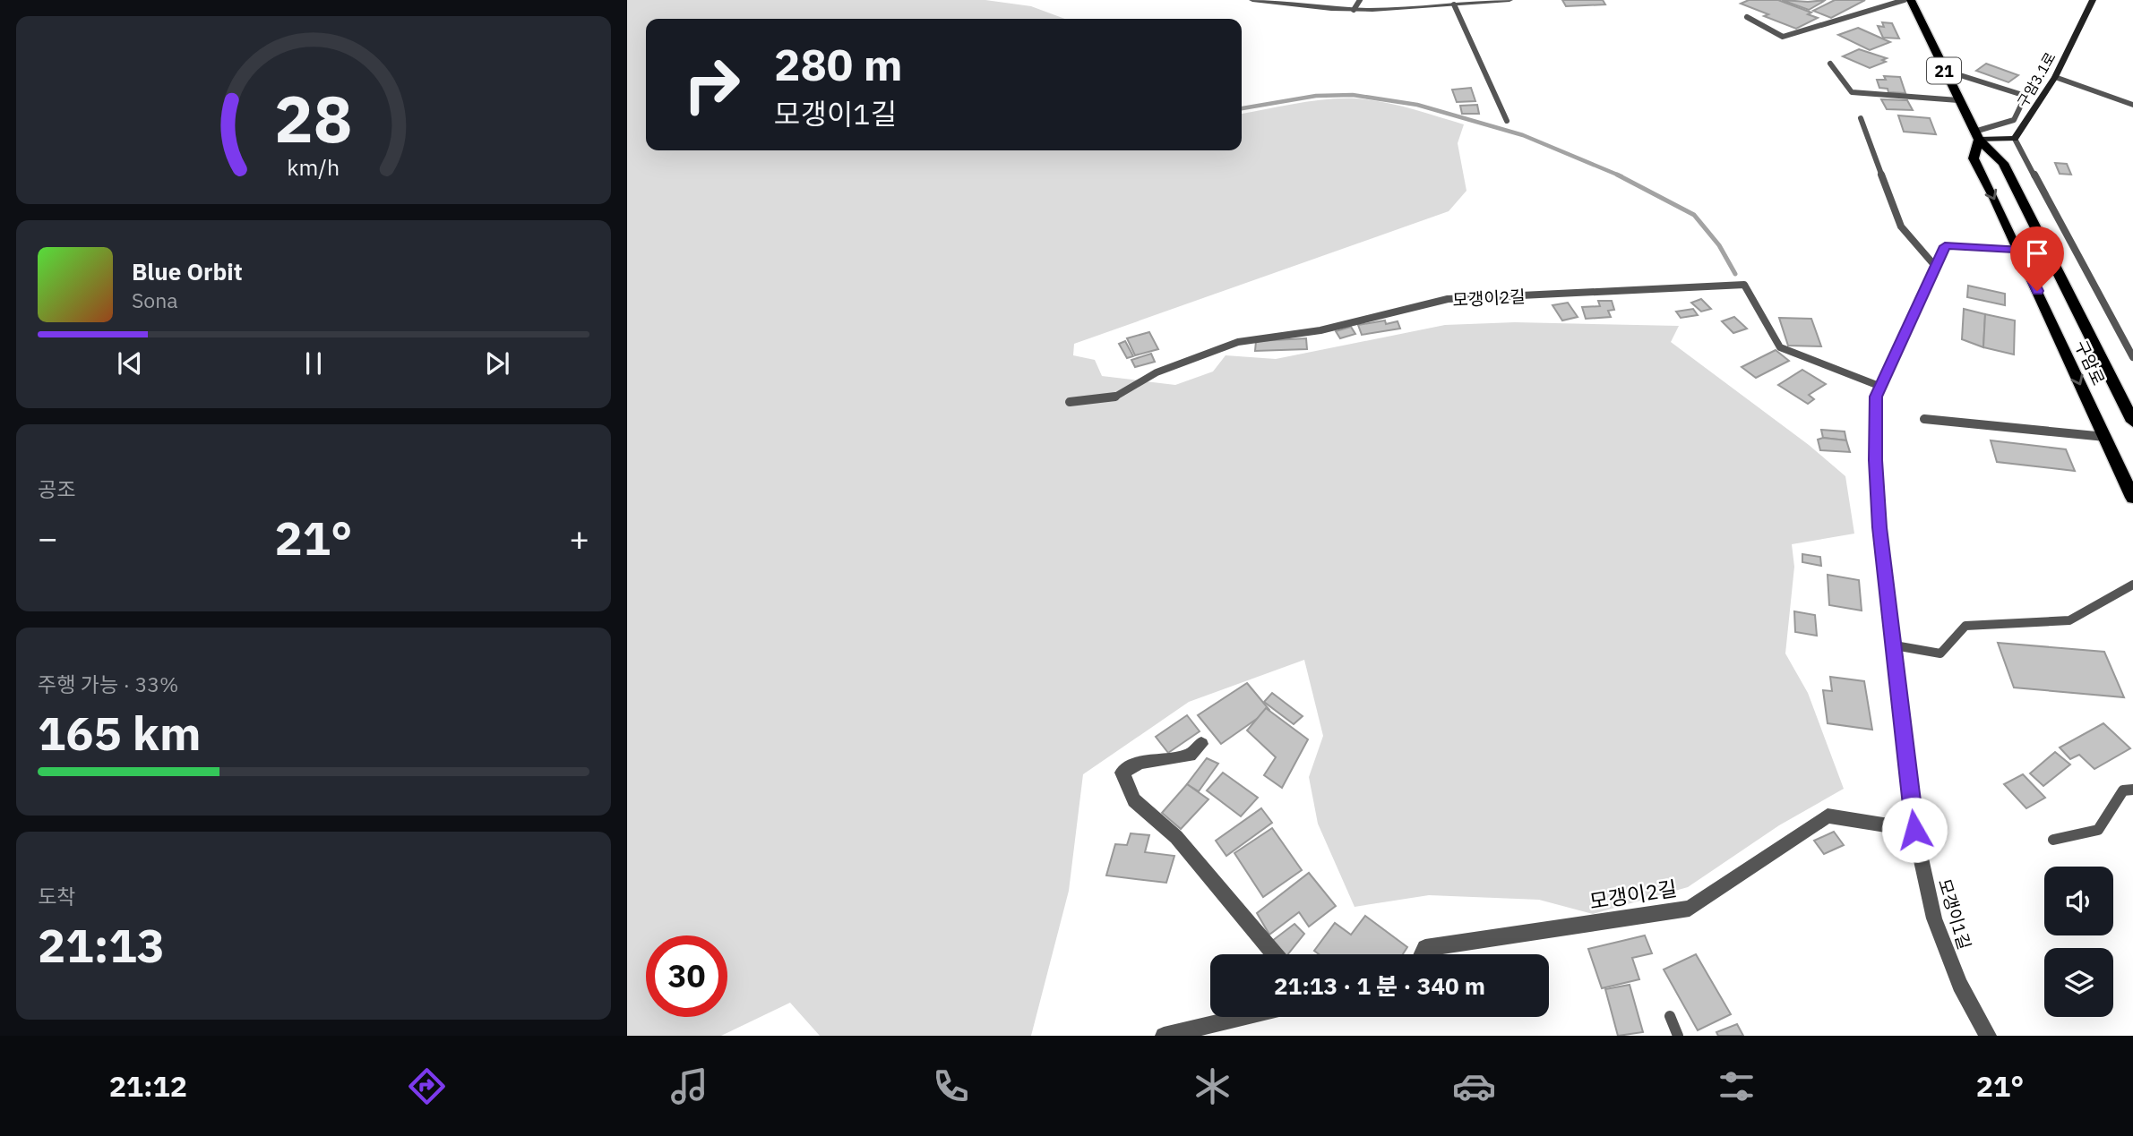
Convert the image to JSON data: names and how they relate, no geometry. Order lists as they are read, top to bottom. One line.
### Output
{"streets":{"main road":["21","구암로"],"street":["구암3.1로","모갱이2길","모갱이1길"]},"crossings":[["모갱이2길","모갱이1길"],["구암로","모갱이1길"]],"page":{"turn":["280 m","모갱이1길"],"song":["Blue Orbit","Sona"],"tile":["공조",["주행 가능 · 33%","165 km"],["도착","21:13"]],"heat":["−","21°","+"],"limit":"30","trip":"21:13 · 1 분 · 340 m","tabs":["21:12","21°"],"gauge":["28","km/h"]}}
